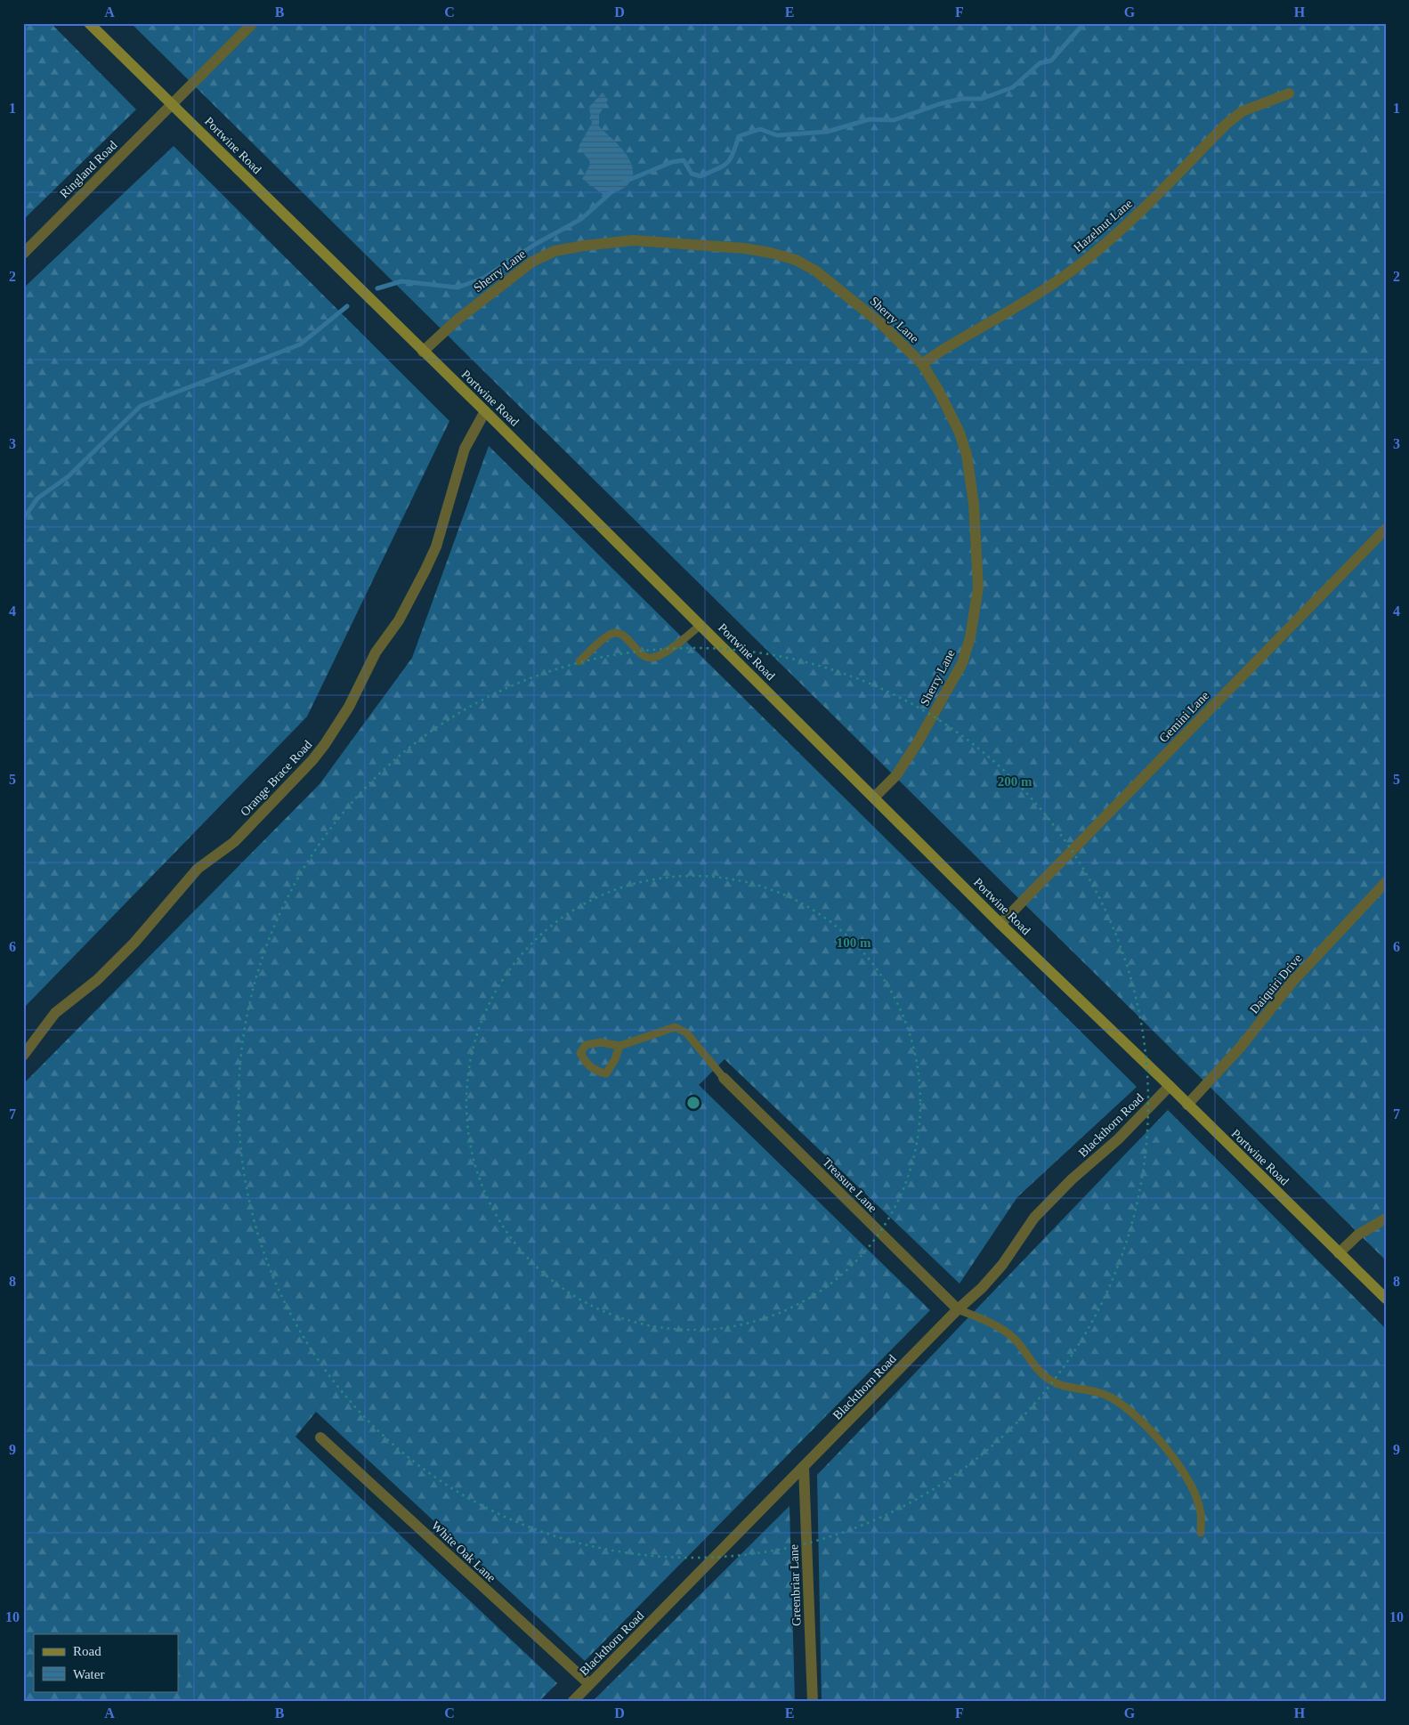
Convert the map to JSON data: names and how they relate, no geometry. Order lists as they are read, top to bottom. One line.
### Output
{"streets":{"street":["Portwine Road","Ringland Road","Hazelnut Lane","Sherry Lane","Gemini Lane","Orange Brace Road","Daiquiri Drive","Blackthorn Road","Treasure Lane","White Oak Lane","Greenbriar Lane"]},"crossings":[["Portwine Road","Ringland Road"],["Portwine Road","Sherry Lane"],["Portwine Road","Gemini Lane"],["Portwine Road","Orange Brace Road"],["Portwine Road","Daiquiri Drive"],["Portwine Road","Blackthorn Road"],["Hazelnut Lane","Sherry Lane"],["Blackthorn Road","Treasure Lane"],["Blackthorn Road","White Oak Lane"],["Blackthorn Road","Greenbriar Lane"]],"legend":["Road","Water"],"grid":{"columns":["A","B","C","D","E","F","G","H"],"rows":["1","2","3","4","5","6","7","8","9","10"]},"rings":["200 m","100 m"]}
